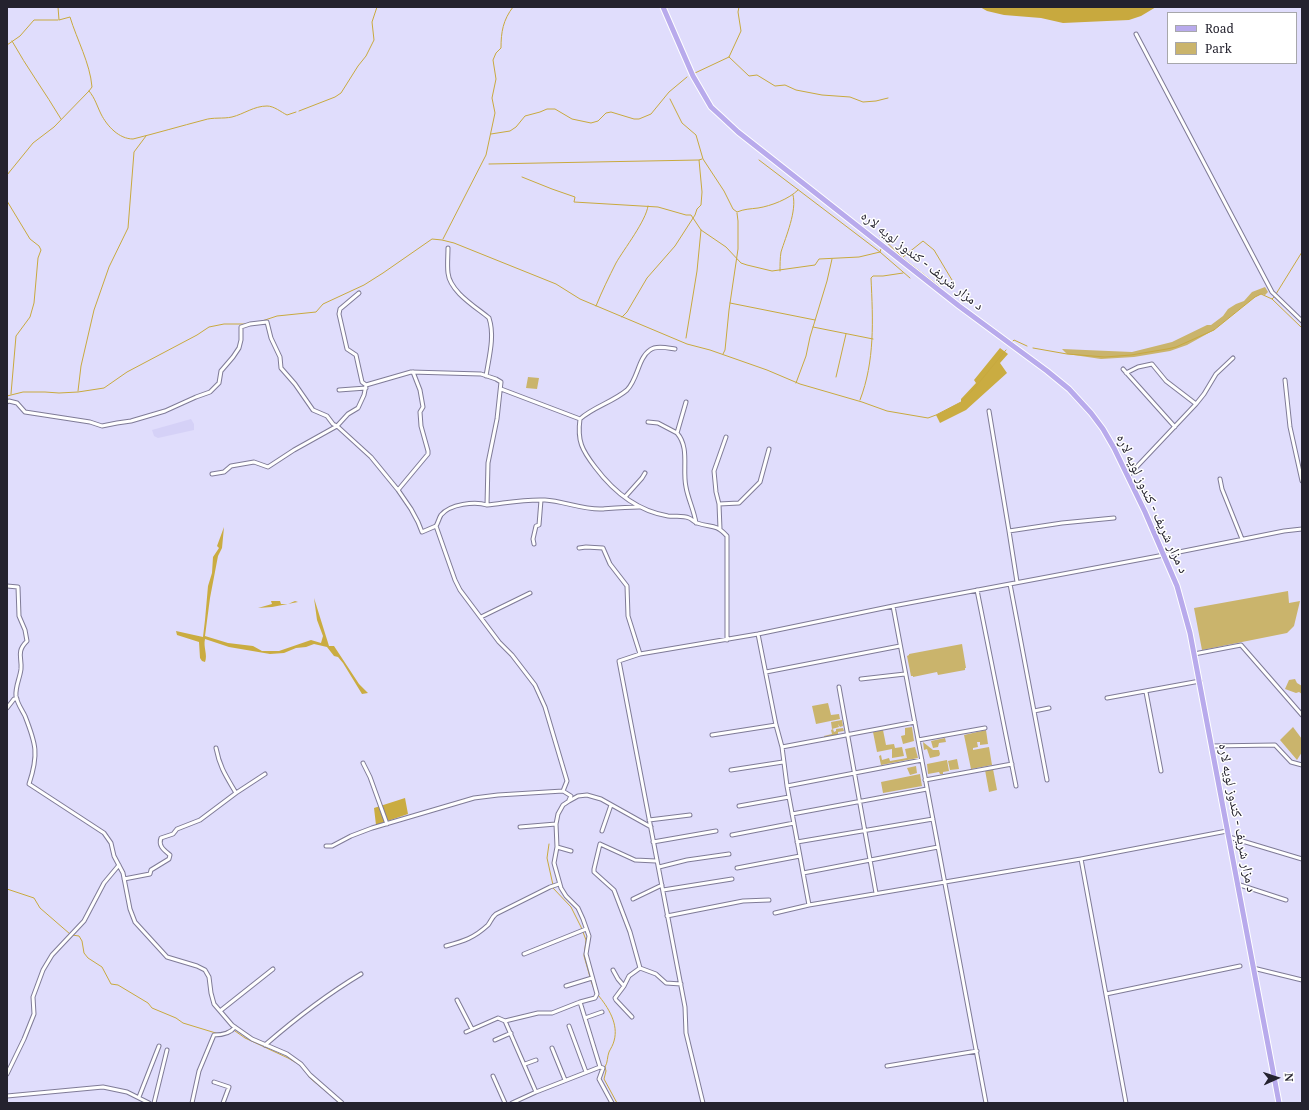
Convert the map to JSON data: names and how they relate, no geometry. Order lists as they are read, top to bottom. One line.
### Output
{"streets":{"main road":["د مزار شریف - کندوز لویه لاره"]},"legend":["Road","Park"],"north":"right"}
